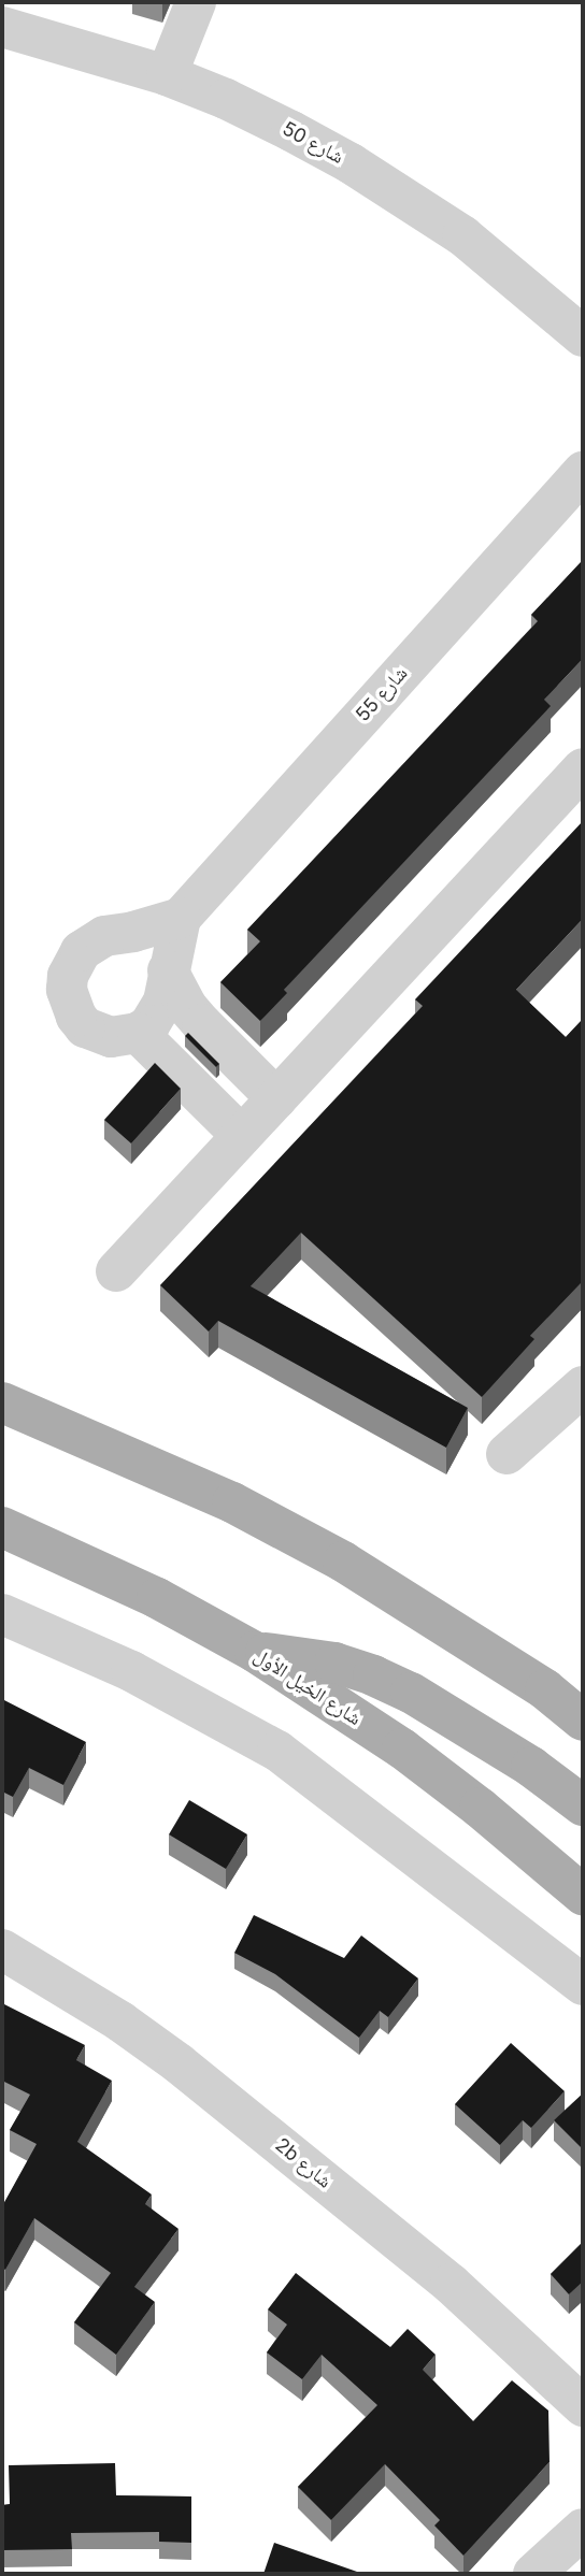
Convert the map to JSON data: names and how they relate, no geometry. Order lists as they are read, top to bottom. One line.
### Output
{"streets":{"main road":["شارع الخيل الأول"],"street":["شارع 50","شارع 55","2b شارع"]}}
